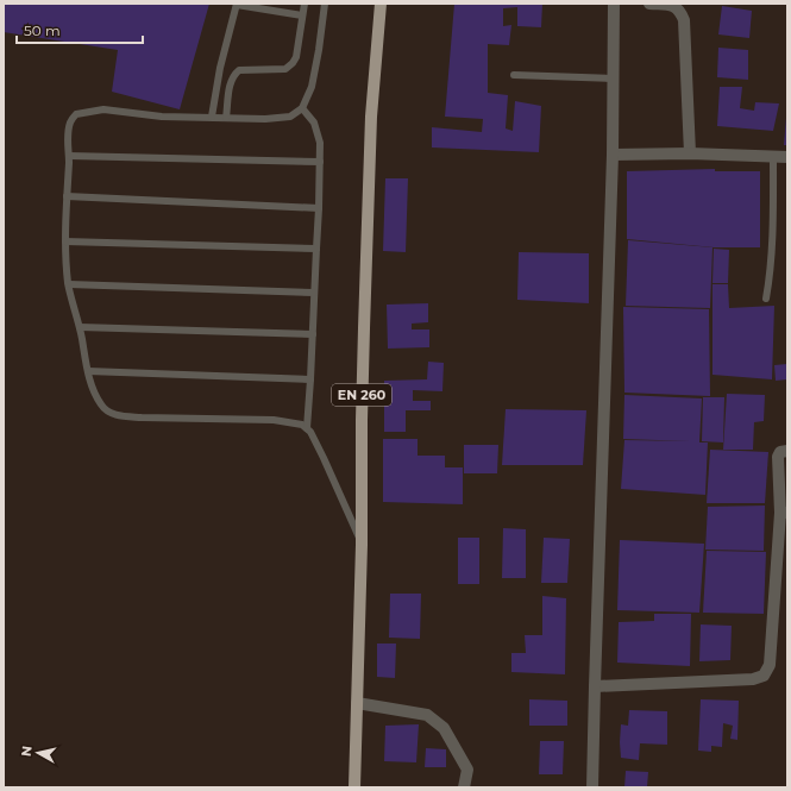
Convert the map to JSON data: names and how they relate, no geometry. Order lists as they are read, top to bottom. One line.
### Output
{"streets":{"main road":["EN 260"]},"scale_bar":"50 m","north":"left"}
